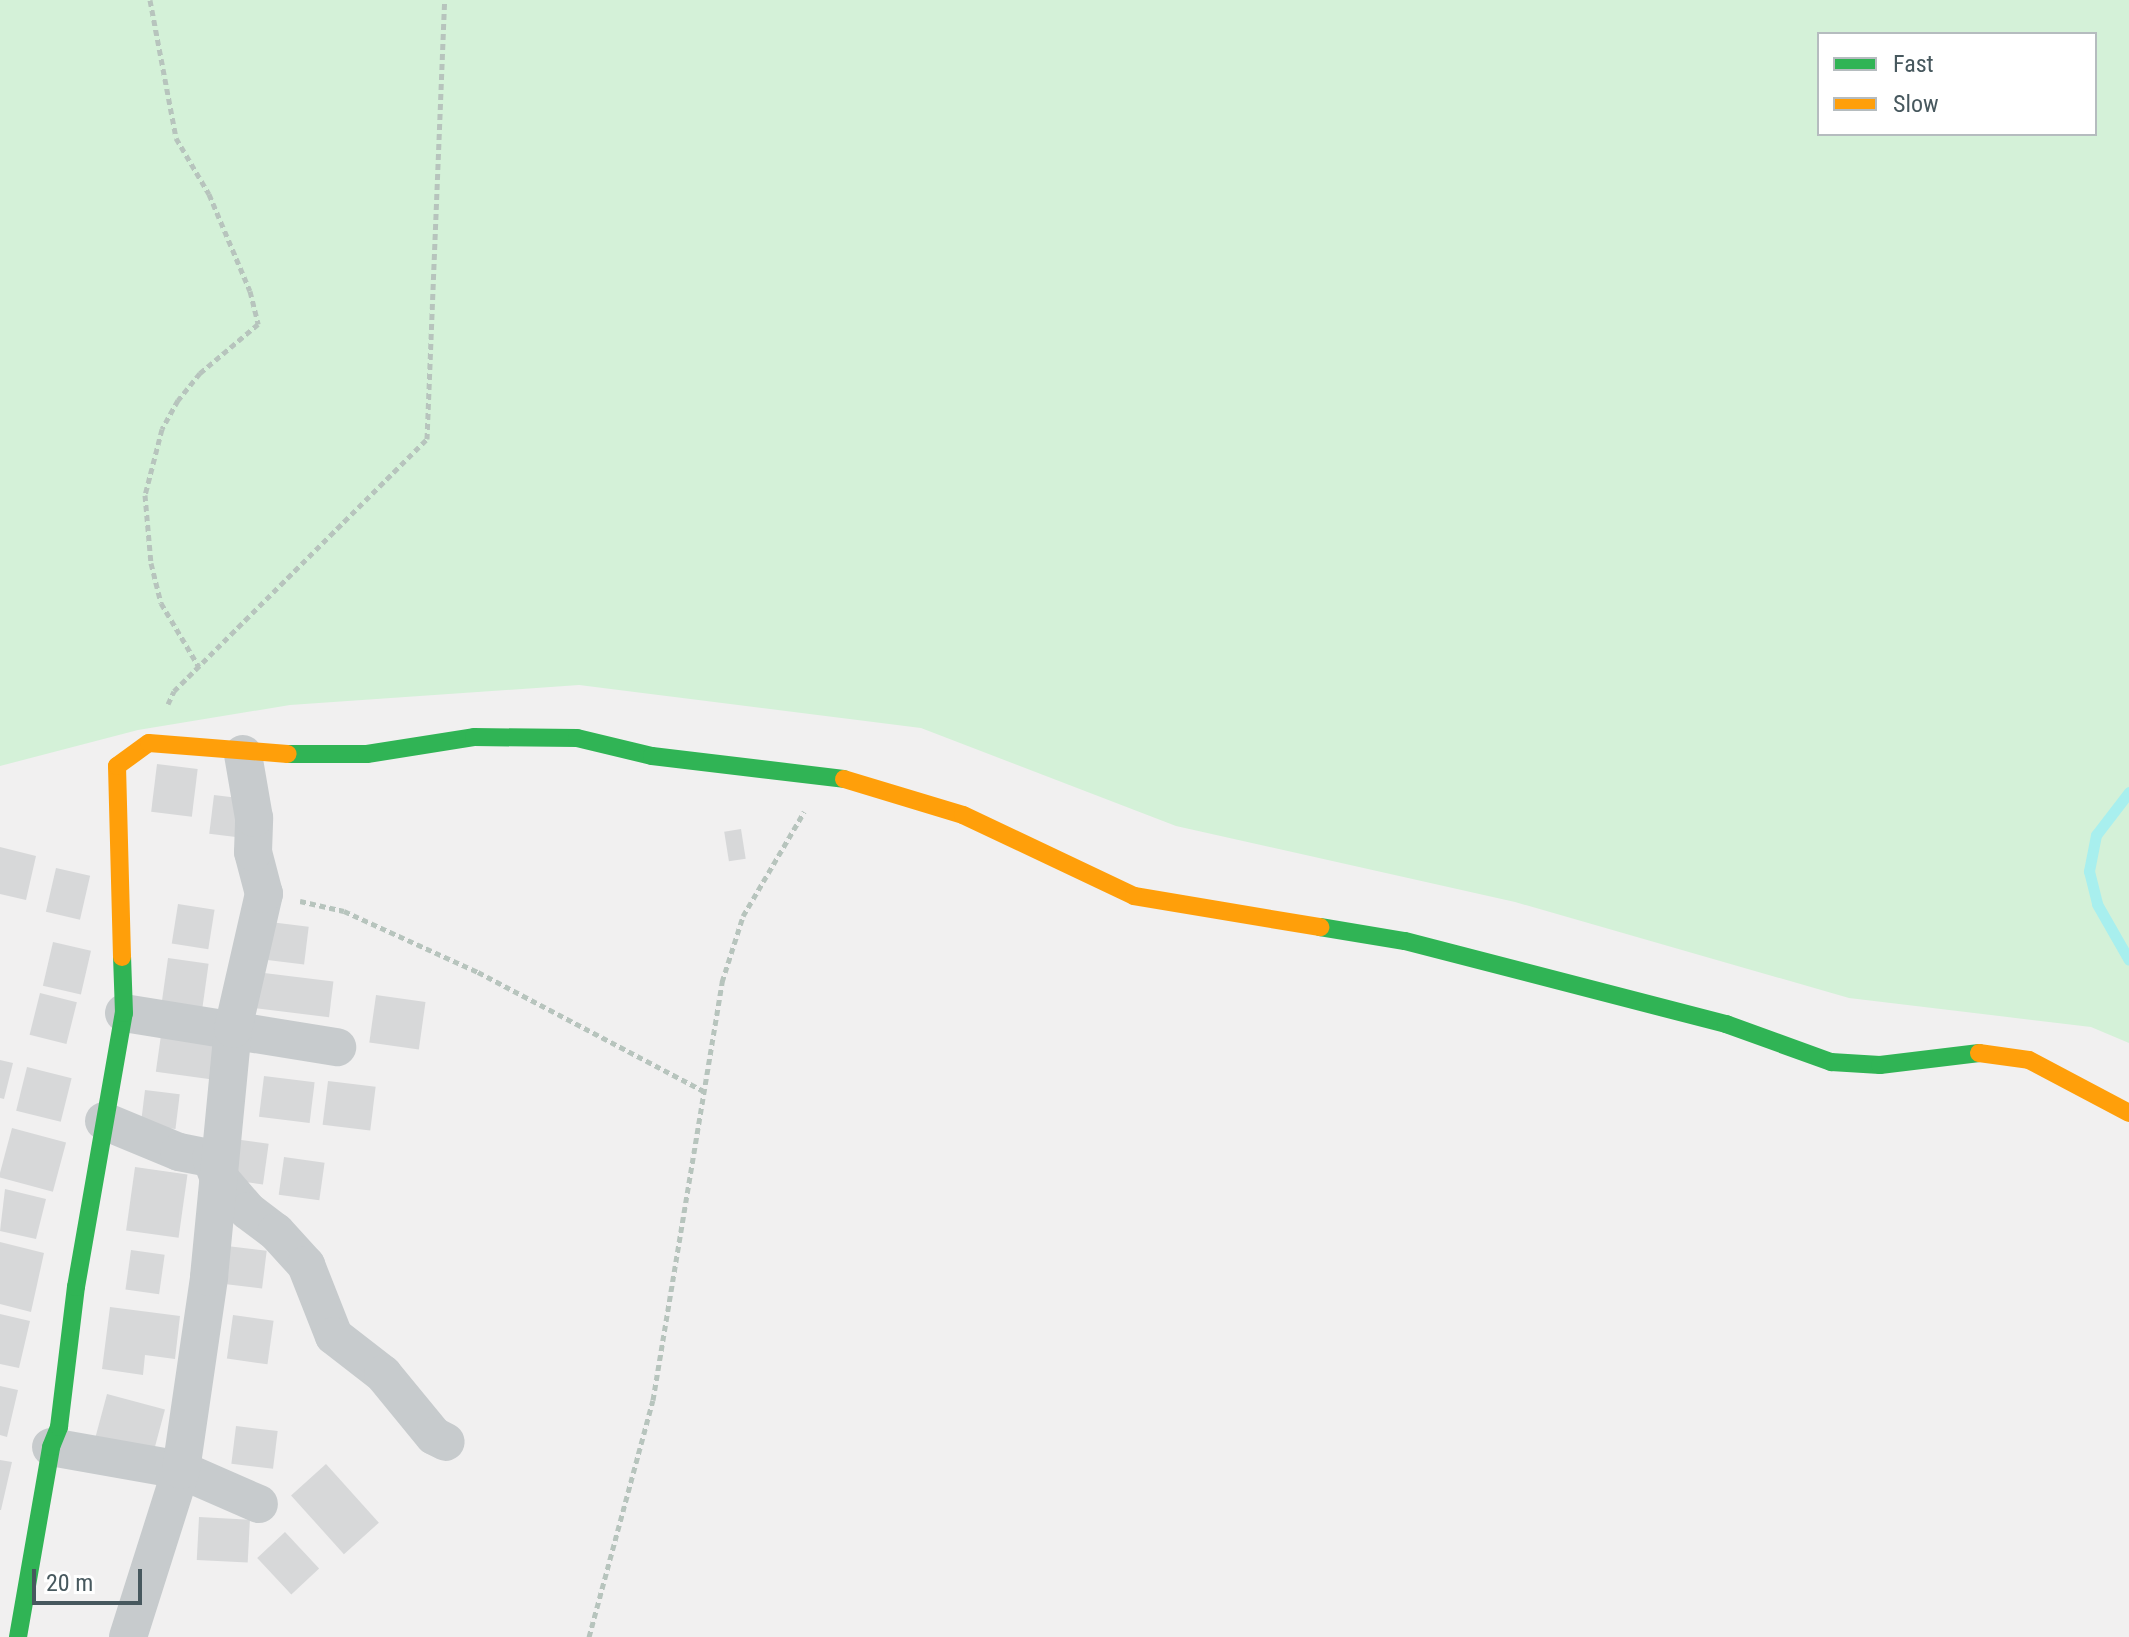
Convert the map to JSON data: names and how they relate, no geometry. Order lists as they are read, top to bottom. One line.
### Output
{"legend":["Fast","Slow"],"scale_bar":"20 m"}
